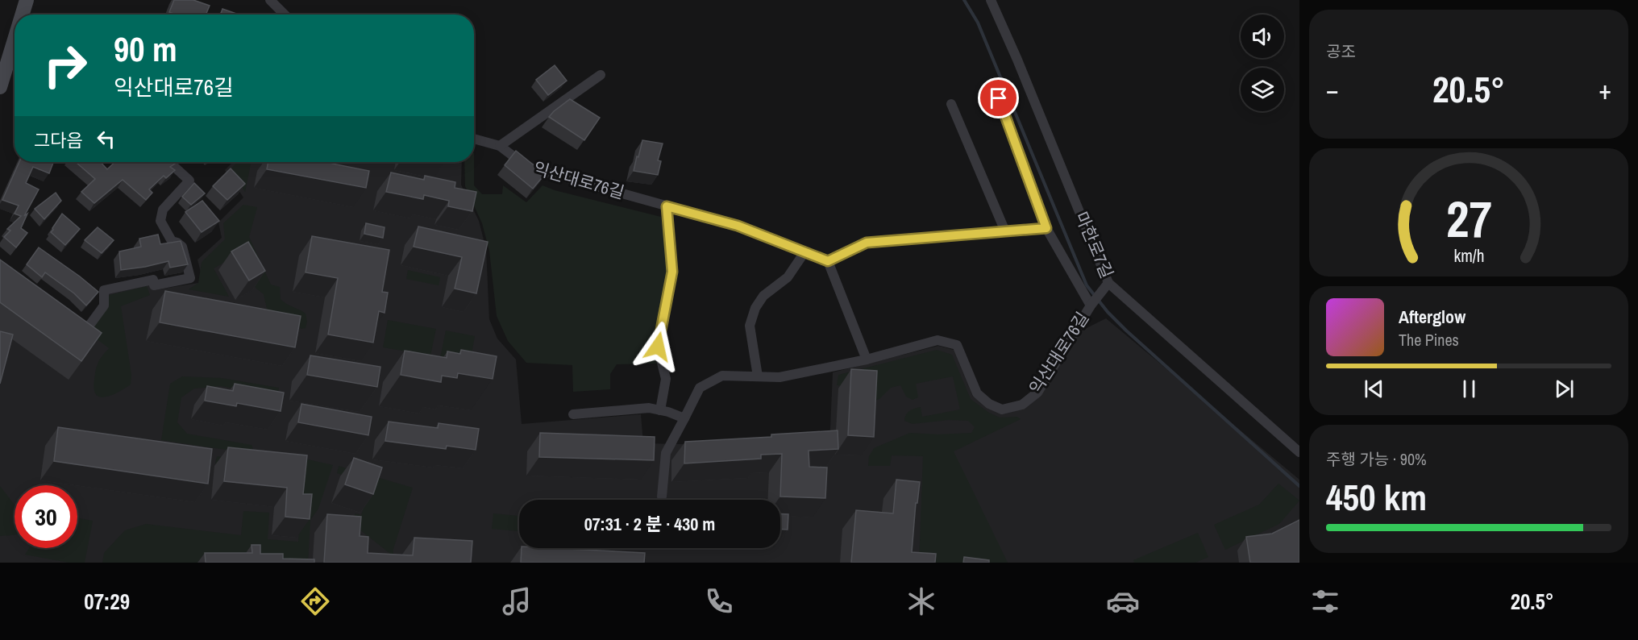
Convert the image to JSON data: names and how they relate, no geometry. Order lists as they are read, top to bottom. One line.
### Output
{"streets":{"street":["익산대로76길","마한로7길"]},"crossings":[["익산대로76길","마한로7길"]],"page":{"tile":["공조",["주행 가능 · 90%","450 km"]],"turn":["90 m","익산대로76길"],"heat":["−","20.5°","+"],"then":"그다음","song":["Afterglow","The Pines"],"limit":"30","trip":"07:31 · 2 분 · 430 m","tabs":["07:29","20.5°"],"gauge":["27","km/h"]}}
